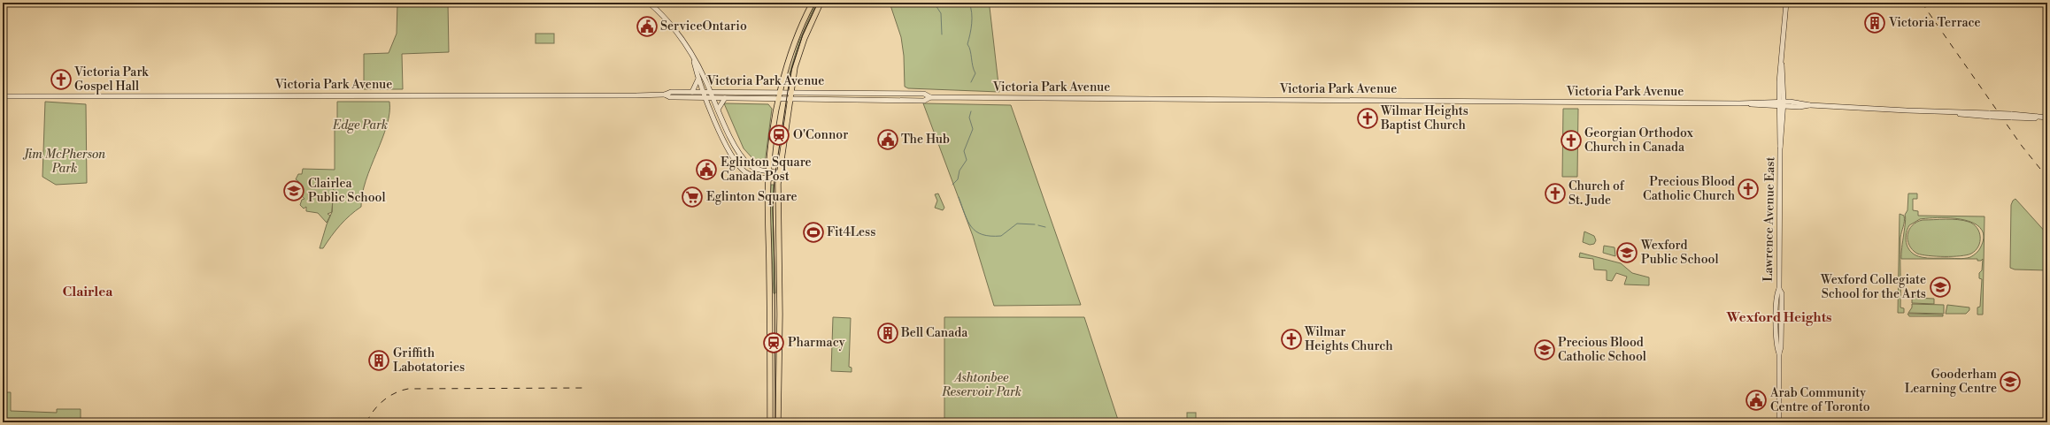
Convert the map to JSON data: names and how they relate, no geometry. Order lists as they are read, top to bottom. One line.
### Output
{"streets":{"main road":["Victoria Park Avenue","Lawrence Avenue East"]},"crossings":[["Victoria Park Avenue","Lawrence Avenue East"]],"districts":["Clairlea","Wexford Heights"],"parks":["Edge Park","Jim McPherson Park","Ashtonbee Reservoir Park"],"places":{"building":["Victoria Terrace","Bell Canada","Griffith Labotatories"],"public building":["ServiceOntario","The Hub","Eglinton Square Canada Post","Arab Community Centre of Toronto"],"church":["Victoria Park Gospel Hall","Wilmar Heights Baptist Church","Georgian Orthodox Church in Canada","Precious Blood Catholic Church","Church of St. Jude","Wilmar Heights Church"],"station":["O'Connor","Pharmacy"],"school or university":["Clairlea Public School","Wexford Public School","Wexford Collegiate School for the Arts","Precious Blood Catholic School","Gooderham Learning Centre"],"supermarket":["Eglinton Square"],"sports":["Fit4Less"]}}
